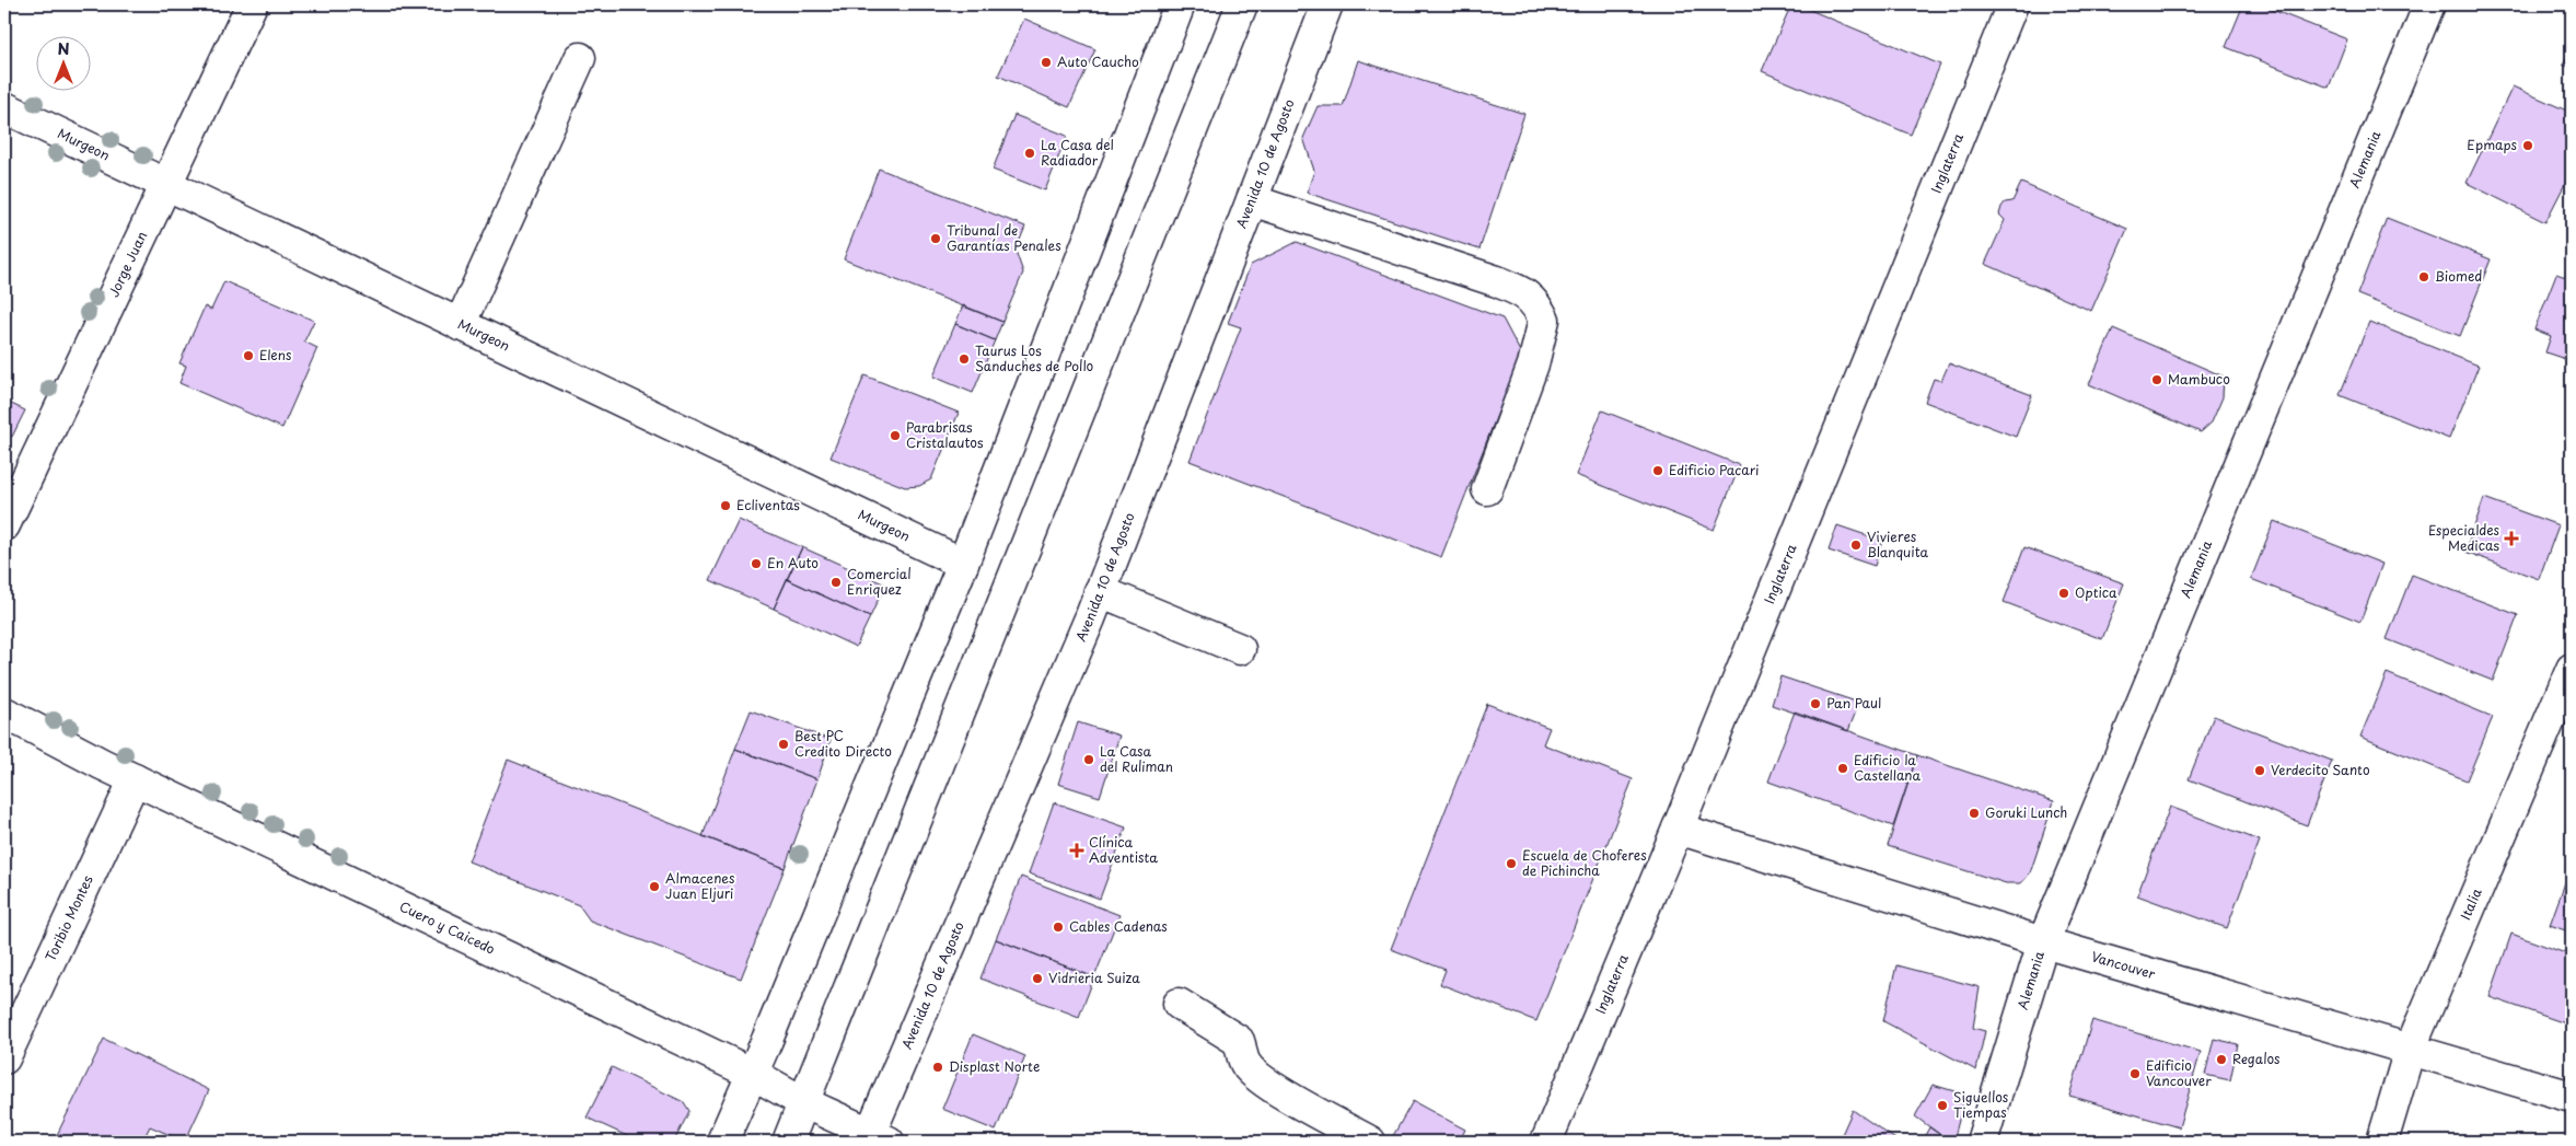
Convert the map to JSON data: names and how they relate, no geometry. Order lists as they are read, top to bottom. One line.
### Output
{"streets":{"street":["Murgeon","Alemania","Avenida 10 de Agosto","Inglaterra","Jorge Juan","Italia","Toribio Montes","Cuero y Caicedo","Vancouver"]},"crossings":[["Murgeon","Jorge Juan"],["Alemania","Vancouver"],["Avenida 10 de Agosto","Cuero y Caicedo"],["Inglaterra","Vancouver"],["Italia","Vancouver"],["Toribio Montes","Cuero y Caicedo"]],"places":{"other":["Auto Caucho","Epmaps","La Casa del Radiador","Tribunal de Garantías Penales","Biomed","Elens","Taurus Los Sanduches de Pollo","Mambuco","Parabrisas Cristalautos","Edificio Pacari","Ecliventas","Vivieres Blanquita","En Auto","Comercial Enriquez","Optica","Pan Paul","Best PC Credito Directo","La Casa del Ruliman","Edificio la Castellana","Verdecito Santo","Goruki Lunch","Escuela de Choferes de Pichincha","Almacenes Juan Eljuri","Cables Cadenas","Vidrieria Suiza","Regalos","Displast Norte","Edificio Vancouver","Siguellos Tiempas"],"health":["Especialdes Medicas","Clínica Adventista"]},"north":"top"}
